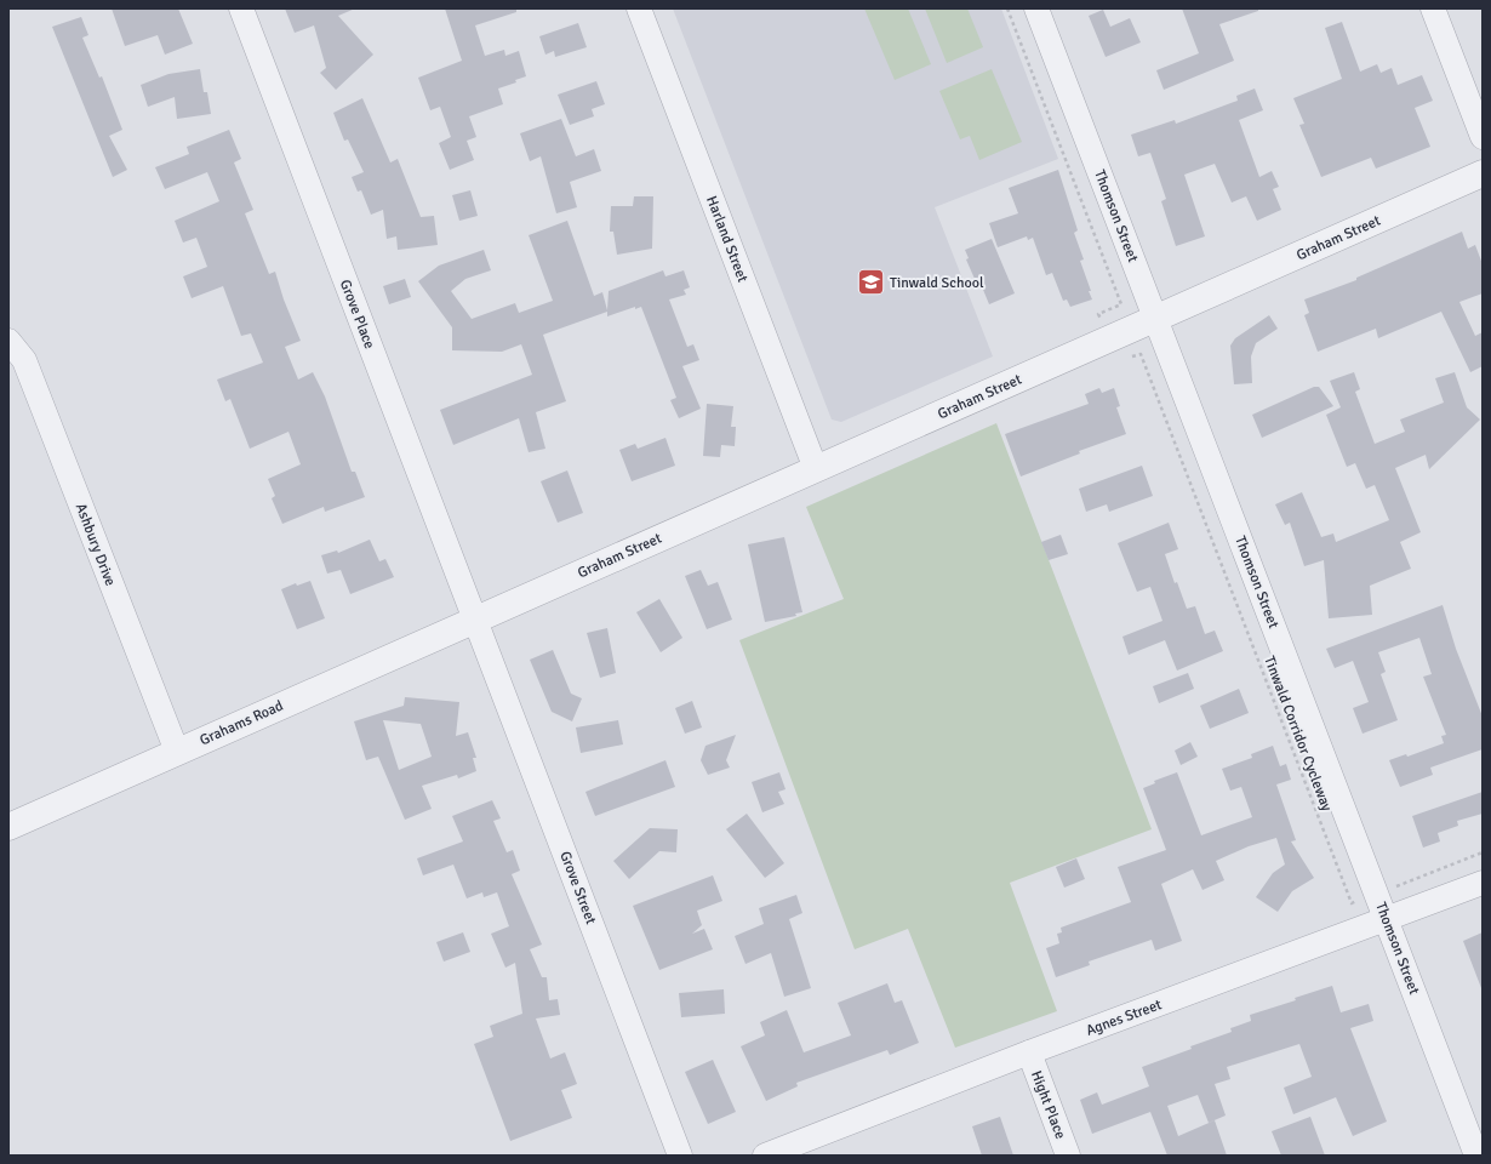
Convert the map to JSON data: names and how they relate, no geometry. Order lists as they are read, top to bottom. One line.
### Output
{"streets":{"street":["Thomson Street","Graham Street","Harland Street","Grove Place","Ashbury Drive","Grahams Road","Grove Street","Agnes Street","Hight Place"],"path":["Tinwald Corridor Cycleway"]},"crossings":[["Thomson Street","Graham Street"],["Thomson Street","Agnes Street"],["Graham Street","Harland Street"],["Graham Street","Grove Place"],["Graham Street","Grahams Road"],["Graham Street","Grove Street"],["Grove Place","Grahams Road"],["Grove Place","Grove Street"],["Ashbury Drive","Grahams Road"],["Grahams Road","Grove Street"],["Agnes Street","Hight Place"]],"places":{"school or university":["Tinwald School"]}}
